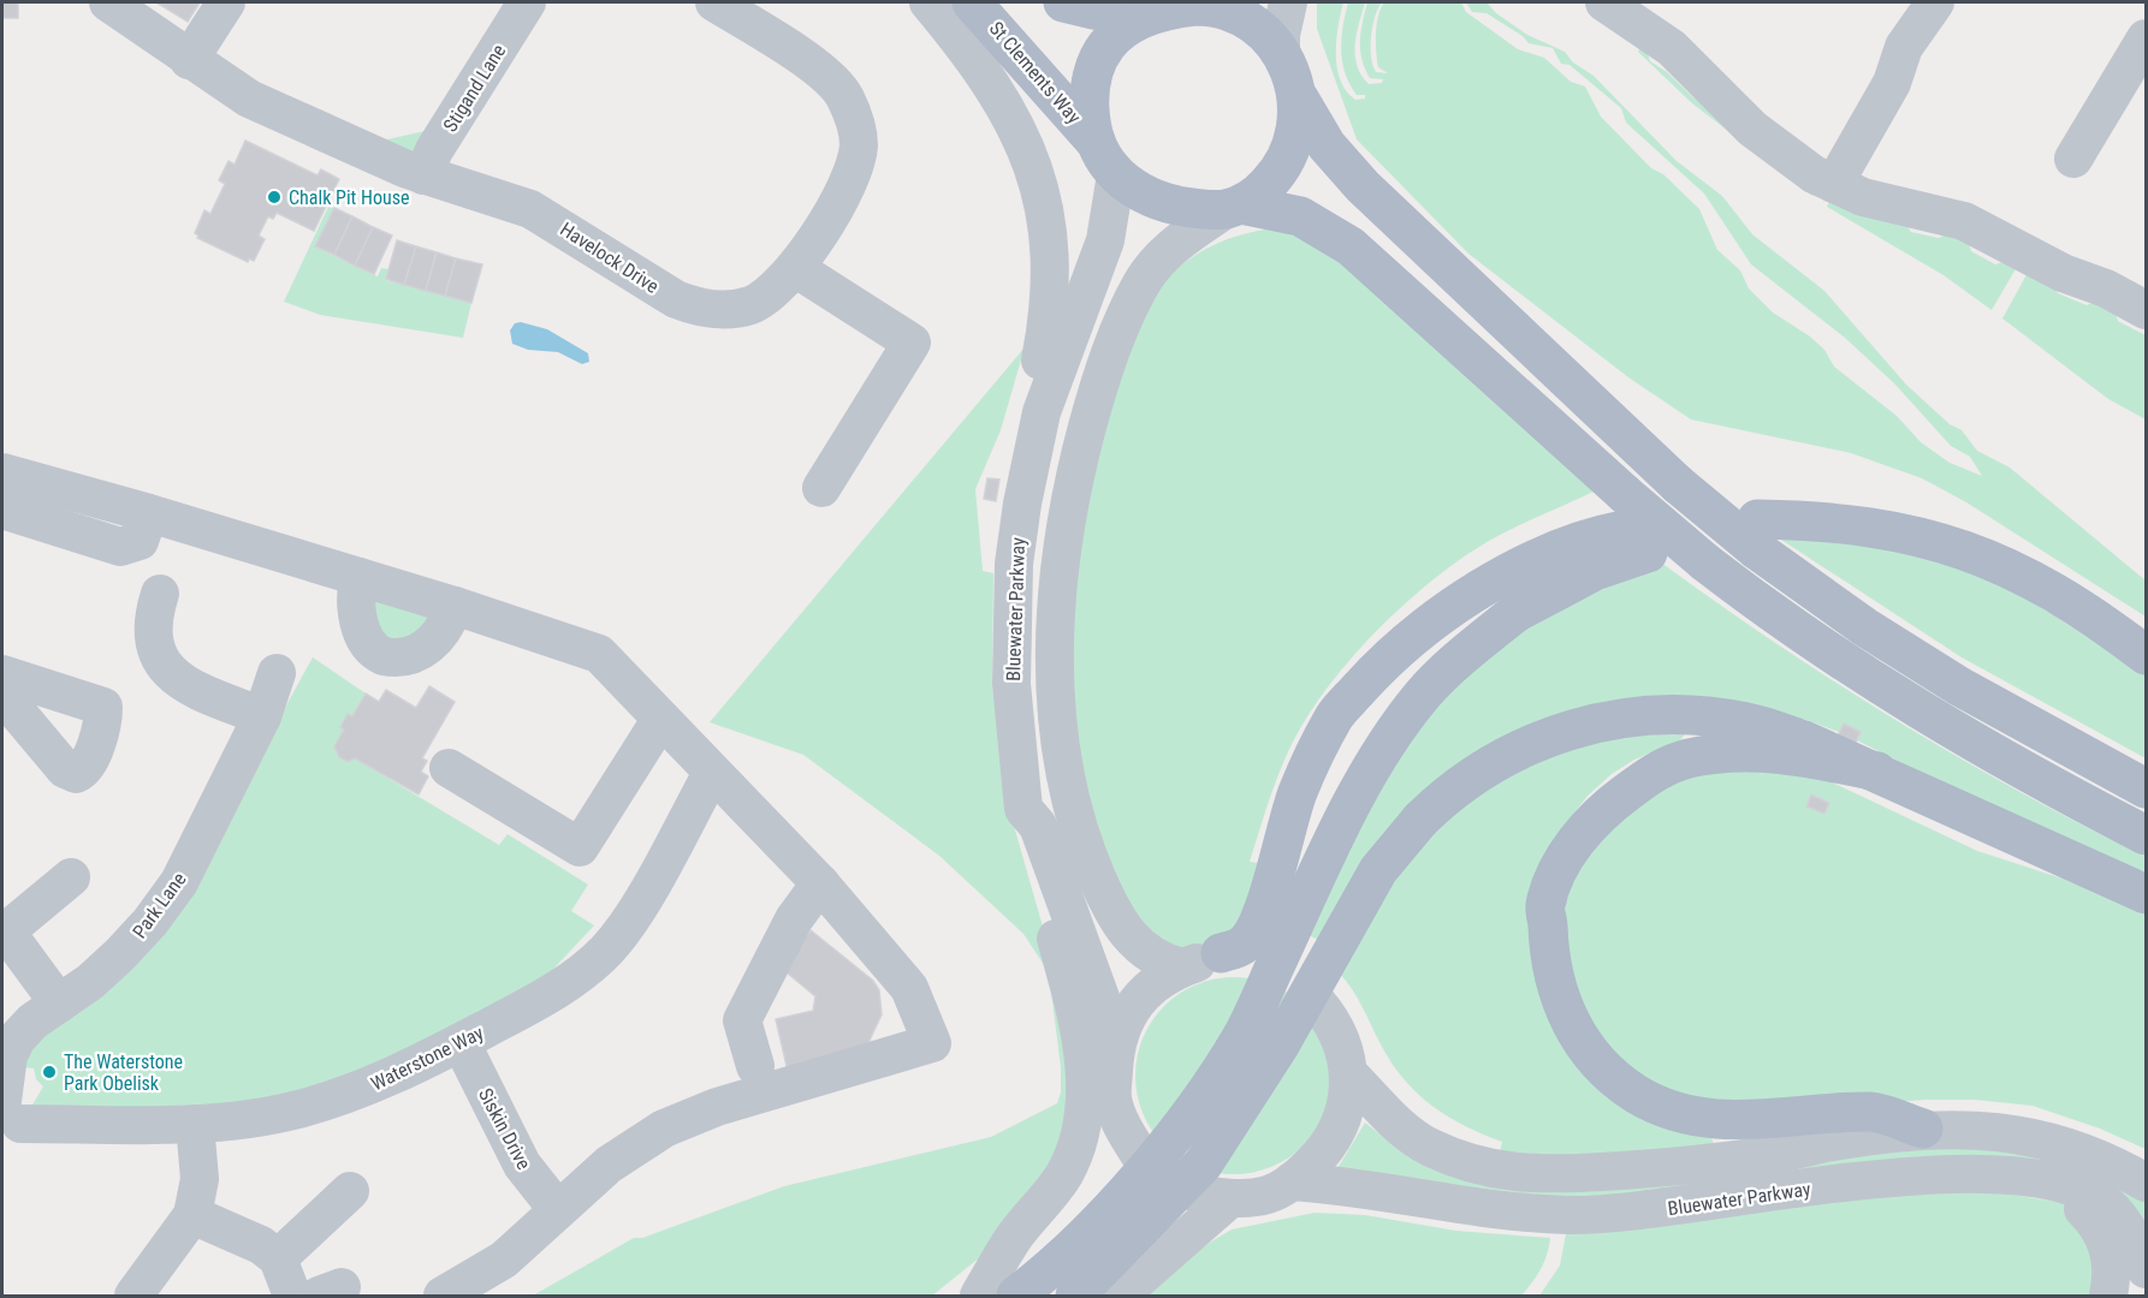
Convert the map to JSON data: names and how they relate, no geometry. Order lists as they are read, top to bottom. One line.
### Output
{"streets":{"main road":["St Clements Way"],"street":["Stigand Lane","Havelock Drive","Bluewater Parkway","Park Lane","Waterstone Way","Siskin Drive"]},"crossings":[["St Clements Way","Bluewater Parkway"],["Stigand Lane","Havelock Drive"],["Park Lane","Waterstone Way"],["Waterstone Way","Siskin Drive"]],"places":["Chalk Pit House","The Waterstone Park Obelisk"]}
